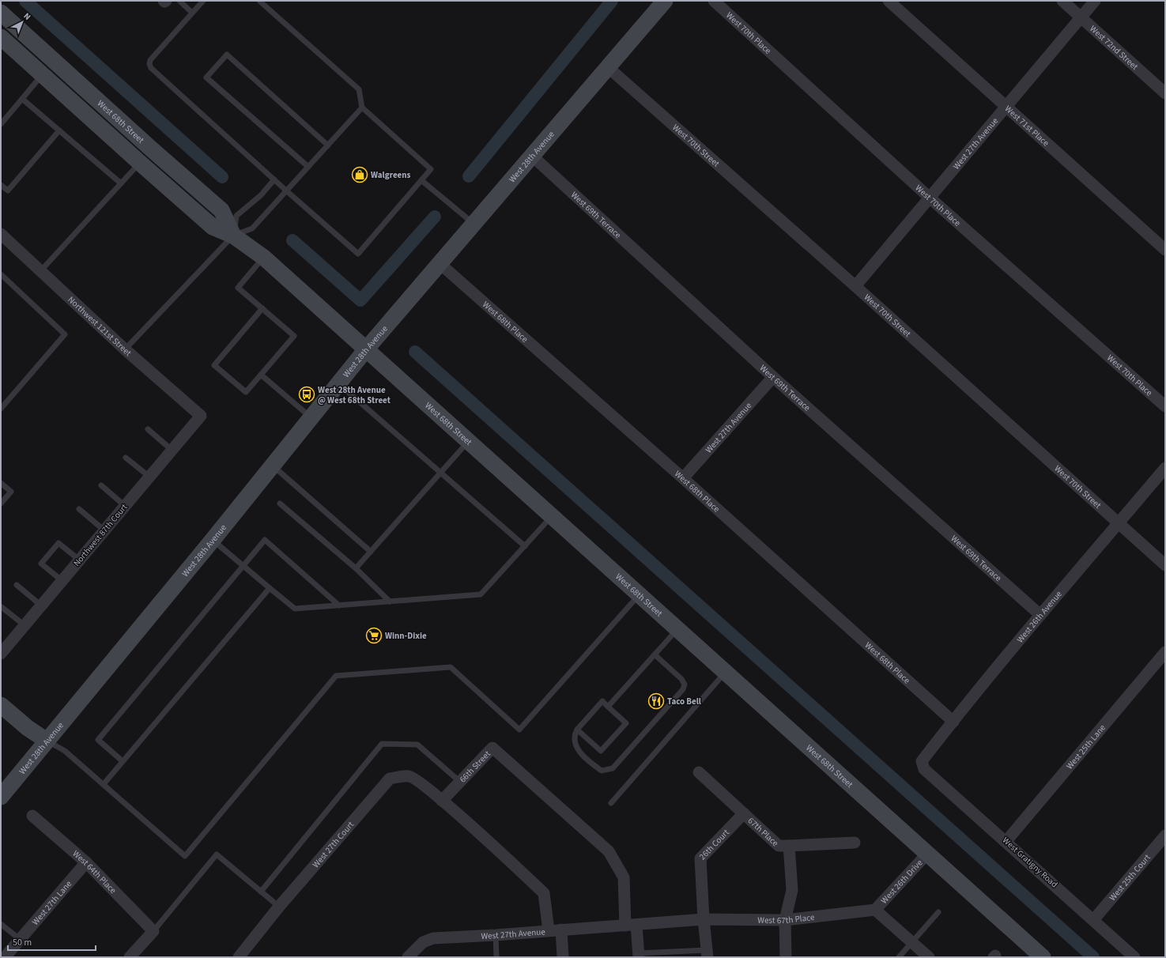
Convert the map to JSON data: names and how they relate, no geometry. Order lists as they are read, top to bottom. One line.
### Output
{"streets":{"main road":["West 68th Street","West 28th Avenue"],"street":["West 70th Place","West 72nd Street","West 71st Place","West 27th Avenue","West 70th Street","West 69th Terrace","West 68th Place","Northwest 121st Street","Northwest 87th Court","West 26th Avenue","West 25th Lane","66th Street","67th Place","West 27th Court","26th Court","West Gratigny Road","West 64th Place","West 25th Court","West 26th Drive","West 27th Lane","West 67th Place"]},"crossings":[["West 70th Place","West 27th Avenue"],["West 72nd Street","West 27th Avenue"],["West 68th Street","West 28th Avenue"],["West 68th Street","West 26th Drive"],["West 71st Place","West 27th Avenue"],["West 27th Avenue","West 70th Street"],["West 27th Avenue","West 69th Terrace"],["West 27th Avenue","West 68th Place"],["West 27th Avenue","66th Street"],["West 27th Avenue","West 67th Place"],["West 70th Street","West 28th Avenue"],["West 70th Street","West 26th Avenue"],["West 28th Avenue","West 69th Terrace"],["West 28th Avenue","West 68th Place"],["West 69th Terrace","West 26th Avenue"],["West 68th Place","West 26th Avenue"],["Northwest 121st Street","Northwest 87th Court"],["West 26th Avenue","West Gratigny Road"],["West 25th Lane","West Gratigny Road"],["66th Street","West 27th Court"],["66th Street","West 67th Place"],["67th Place","26th Court"],["67th Place","West 67th Place"],["26th Court","West 67th Place"],["West Gratigny Road","West 25th Court"],["West 64th Place","West 27th Lane"],["West 26th Drive","West 67th Place"]],"places":{"shop":["Walgreens"],"bus stop":["West 28th Avenue @ West 68th Street"],"supermarket":["Winn-Dixie"],"restaurant":["Taco Bell"]},"scale_bar":"50 m","north":"top right"}
